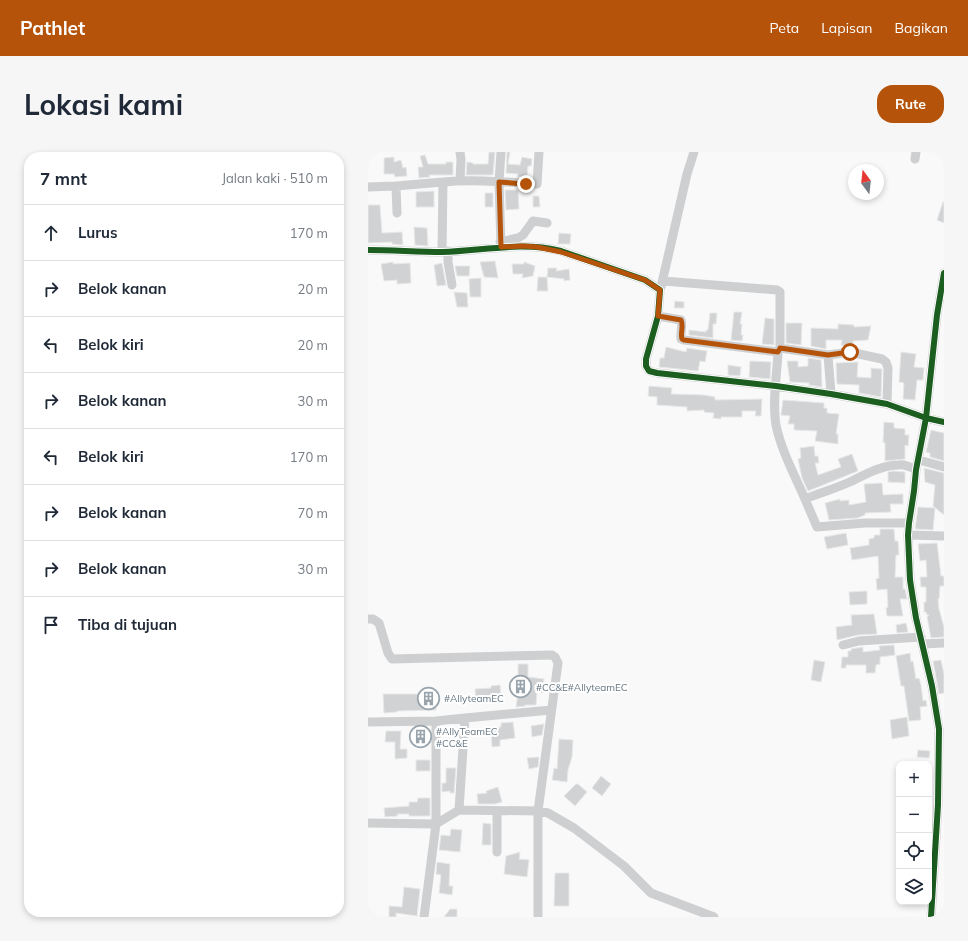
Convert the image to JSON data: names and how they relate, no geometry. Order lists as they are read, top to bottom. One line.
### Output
{"places":{"building":["#CC&E#AllyteamEC","#AllyteamEC","#AllyTeamEC #CC&E"]},"north":"top","page":{"header":"Pathlet","nav":["Peta","Lapisan","Bagikan"],"buttons":"Rute","title":"Lokasi kami","heading":["7 mnt","Jalan kaki · 510 m"],"list":[["Lurus","170 m"],["Belok kanan","20 m"],["Belok kiri","20 m"],["Belok kanan","30 m"],["Belok kiri","170 m"],["Belok kanan","70 m"],["Belok kanan","30 m"],"Tiba di tujuan"],"map_buttons":["+","−"]}}
